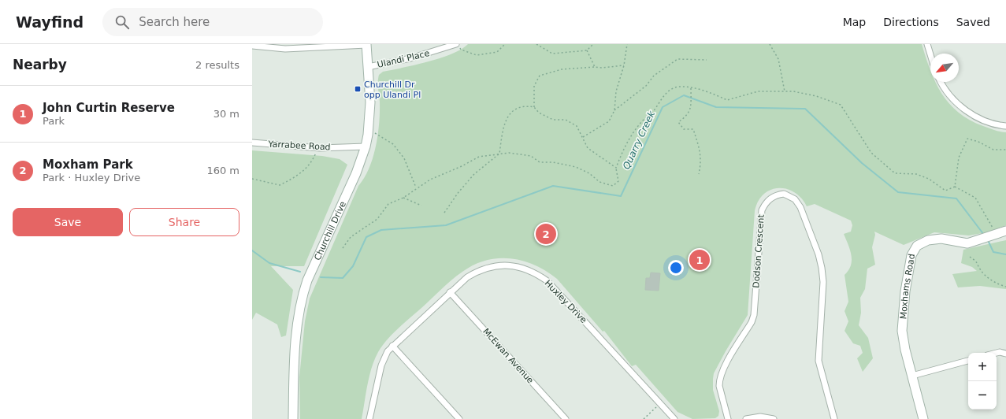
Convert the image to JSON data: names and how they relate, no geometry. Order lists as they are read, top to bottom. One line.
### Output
{"streets":{"main road":["Churchill Drive","Moxhams Road"],"street":["Ulandi Place","Yarrabee Road","Dodson Crescent","Huxley Drive","McEwan Avenue"]},"crossings":[["Ulandi Place","Churchill Drive"],["Yarrabee Road","Churchill Drive"],["Huxley Drive","McEwan Avenue"]],"water":["Quarry Creek"],"places":{"transit":["Churchill Dr opp Ulandi Pl"]},"north":"bottom left","page":{"header":"Wayfind","search":"Search here","nav":["Map","Directions","Saved"],"heading":["Nearby","2 results"],"list":[{"mark":"1","name":"John Curtin Reserve","note":"Park","value":"30 m"},{"mark":"2","name":"Moxham Park","note":"Park · Huxley Drive","value":"160 m"}],"buttons":["Save","Share"],"pins":["2","1"],"map_buttons":["+","−"]}}
